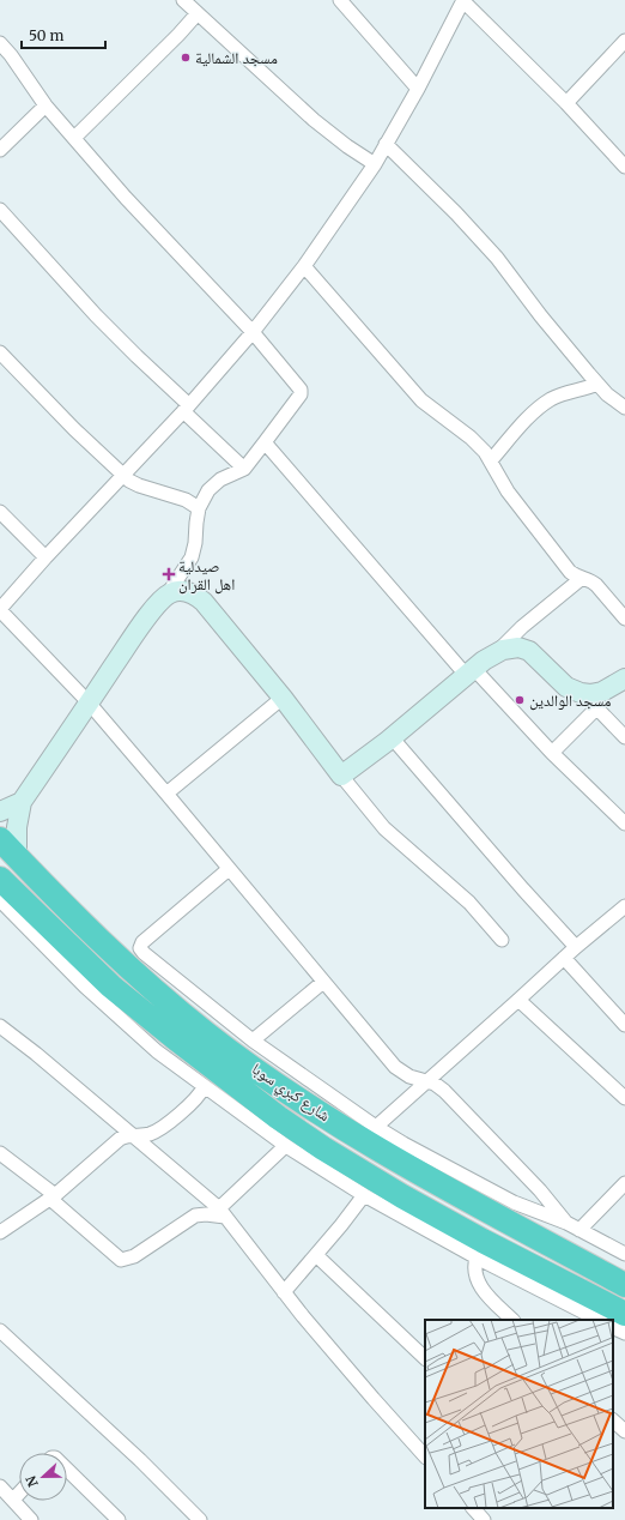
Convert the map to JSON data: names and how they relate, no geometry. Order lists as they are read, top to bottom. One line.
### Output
{"streets":{"highway":["شارع كبري سوبا"]},"places":{"other":["مسجد الشمالية","مسجد الوالدين"],"health":["صيدلية اهل القران"]},"scale_bar":"50 m","north":"left"}
